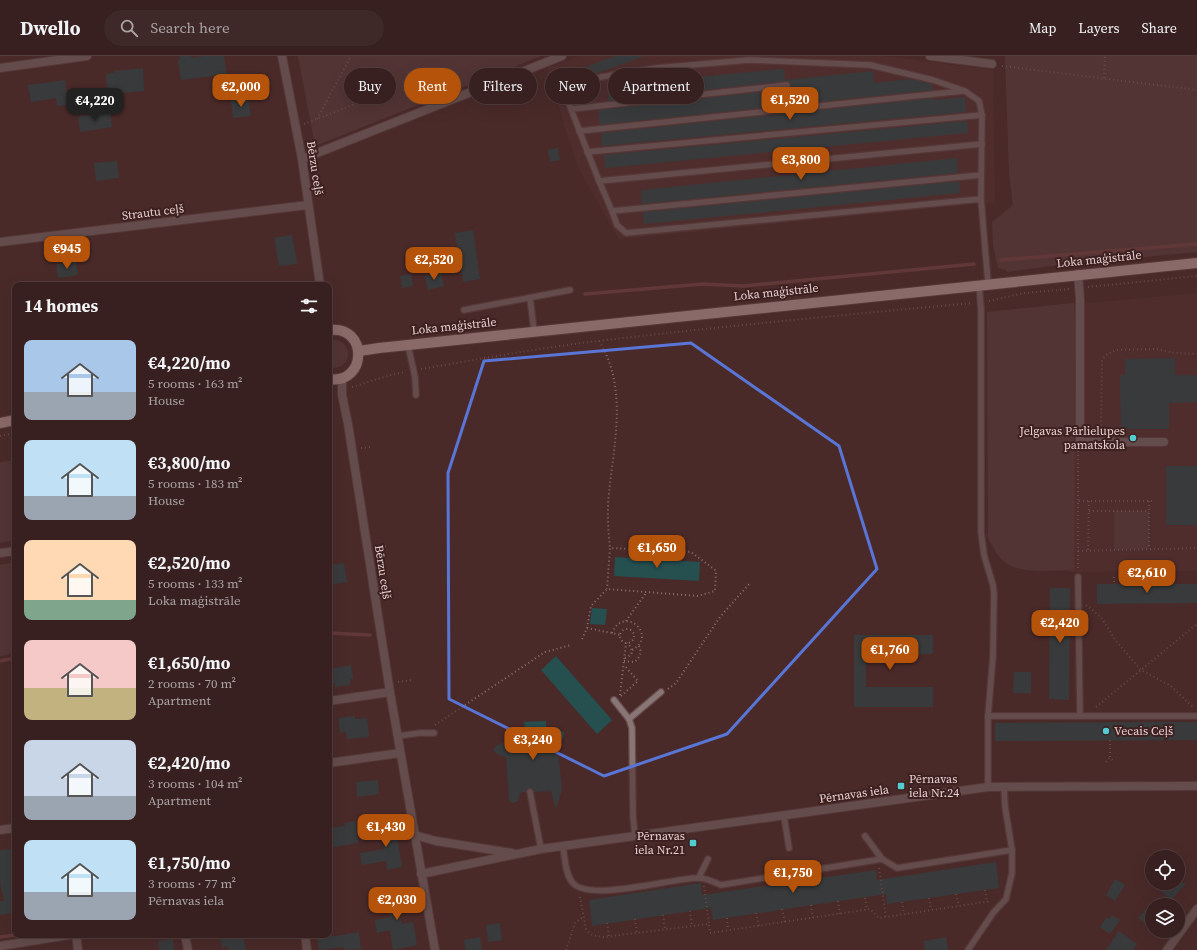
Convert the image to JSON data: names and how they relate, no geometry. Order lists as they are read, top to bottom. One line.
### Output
{"streets":{"main road":["Loka maģistrāle"],"street":["Bērzu ceļš","Strautu ceļš","Pērnavas iela"]},"crossings":[["Bērzu ceļš","Strautu ceļš"]],"places":{"other":["Jelgavas Pārlielupes pamatskola","Vecais Ceļš"],"transit":["Pērnavas iela Nr.24","Pērnavas iela Nr.21"]},"page":{"header":"Dwello","search":"Search here","nav":["Map","Layers","Share"],"chip":["Buy","Rent","Filters","New","Apartment"],"price":["€2,000","€1,520","€4,220","€3,800","€945","€2,520","€1,650","€2,610","€2,420","€1,760","€3,240","€1,430","€1,750","€2,030"],"heading":"14 homes","list":[{"name":"€4,220/mo","note":"5 rooms · 163 m² · House"},{"name":"€3,800/mo","note":"5 rooms · 183 m² · House"},{"name":"€2,520/mo","note":"5 rooms · 133 m² · Loka maģistrāle"},{"name":"€1,650/mo","note":"2 rooms · 70 m² · Apartment"},{"name":"€2,420/mo","note":"3 rooms · 104 m² · Apartment"},{"name":"€1,750/mo","note":"3 rooms · 77 m² · Pērnavas iela"}]}}
